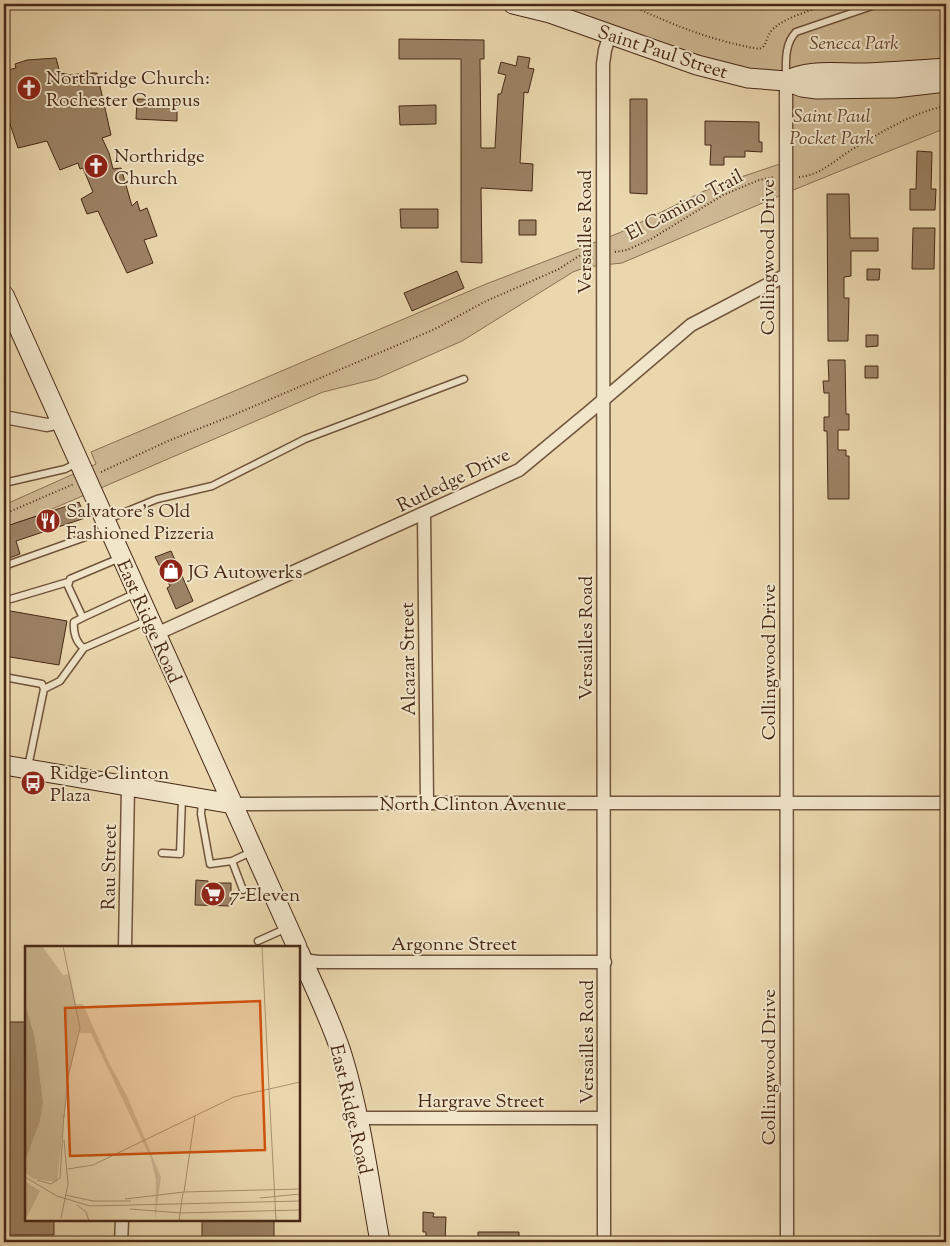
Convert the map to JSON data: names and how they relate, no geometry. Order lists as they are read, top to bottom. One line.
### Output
{"streets":{"main road":["Saint Paul Street","East Ridge Road","North Clinton Avenue"],"street":["Versailles Road","Collingwood Drive","Rutledge Drive","Alcazar Street","Rau Street","Argonne Street","Hargrave Street"],"path":["El Camino Trail"]},"crossings":[["Saint Paul Street","Versailles Road"],["Saint Paul Street","Collingwood Drive"],["El Camino Trail","Versailles Road"],["El Camino Trail","Collingwood Drive"],["Versailles Road","Rutledge Drive"],["Versailles Road","North Clinton Avenue"],["Versailles Road","Argonne Street"],["Versailles Road","Hargrave Street"],["Collingwood Drive","Rutledge Drive"],["Collingwood Drive","North Clinton Avenue"],["Rutledge Drive","East Ridge Road"],["Rutledge Drive","Alcazar Street"],["East Ridge Road","North Clinton Avenue"],["East Ridge Road","Hargrave Street"],["Alcazar Street","North Clinton Avenue"],["North Clinton Avenue","Rau Street"]],"parks":["Seneca Park","Saint Paul Pocket Park"],"places":{"church":["Northridge Church: Rochester Campus","Northridge Church"],"restaurant":["Salvatore's Old Fashioned Pizzeria"],"shop":["JG Autowerks"],"bus stop":["Ridge-Clinton Plaza"],"supermarket":["7-Eleven"]}}
